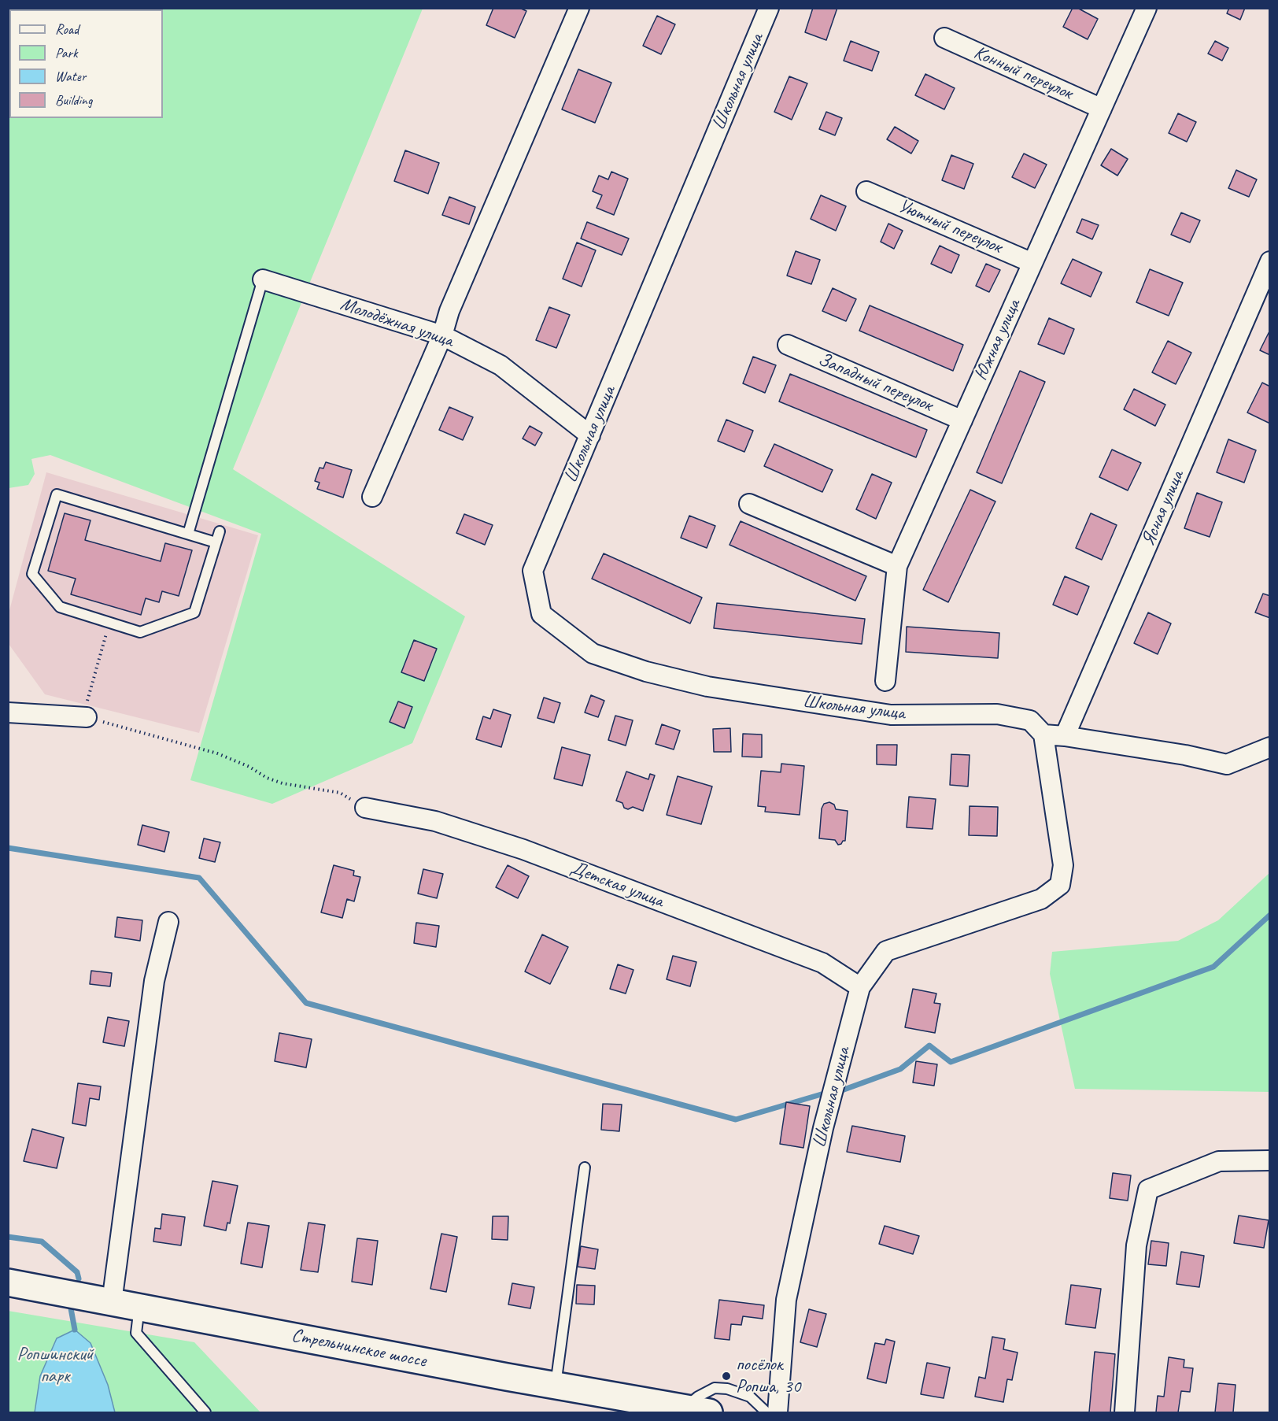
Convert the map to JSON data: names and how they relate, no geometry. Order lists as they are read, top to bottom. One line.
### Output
{"streets":{"main road":["Стрельнинское шоссе"],"street":["Конный переулок","Школьная улица","Уютный переулок","Молодёжная улица","Южная улица","Западный переулок","Ясная улица","Детская улица"]},"crossings":[["Конный переулок","Южная улица"],["Школьная улица","Молодёжная улица"],["Школьная улица","Детская улица"],["Уютный переулок","Южная улица"],["Южная улица","Западный переулок"]],"parks":["Ропшинский парк"],"places":["посёлок Ропша, 30"],"legend":["Road","Park","Water","Building"]}
